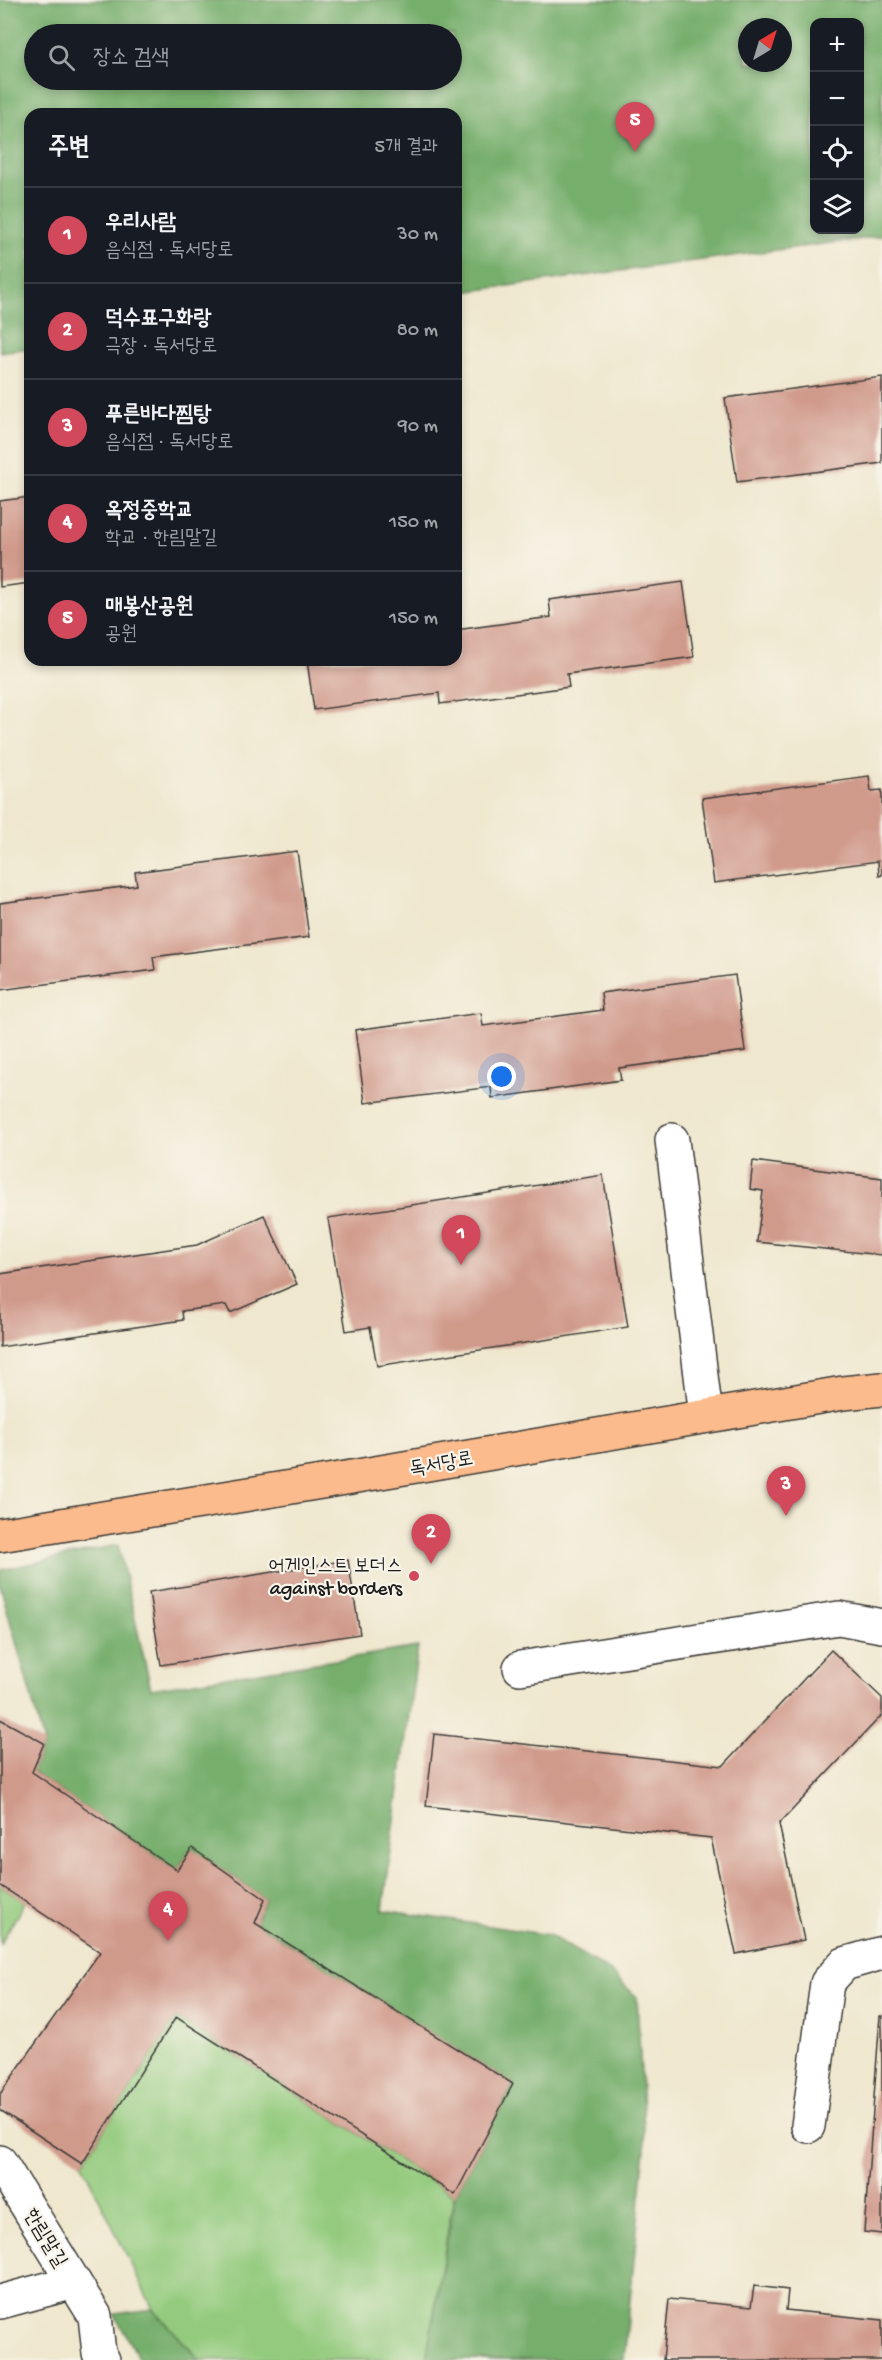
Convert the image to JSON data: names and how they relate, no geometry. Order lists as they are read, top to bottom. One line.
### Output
{"streets":{"main road":["독서당로"],"street":["한림말길"]},"places":["어게인스트 보더스 against borders"],"north":"top right","page":{"map_buttons":["+","−"],"search":"장소 검색","pins":["5","1","3","2","4"],"heading":["주변","5개 결과"],"list":[{"mark":"1","name":"우리사람","note":"음식점 · 독서당로","value":"30 m"},{"mark":"2","name":"덕수표구화랑","note":"극장 · 독서당로","value":"80 m"},{"mark":"3","name":"푸른바다찜탕","note":"음식점 · 독서당로","value":"90 m"},{"mark":"4","name":"옥정중학교","note":"학교 · 한림말길","value":"150 m"},{"mark":"5","name":"매봉산공원","note":"공원","value":"150 m"}]}}
